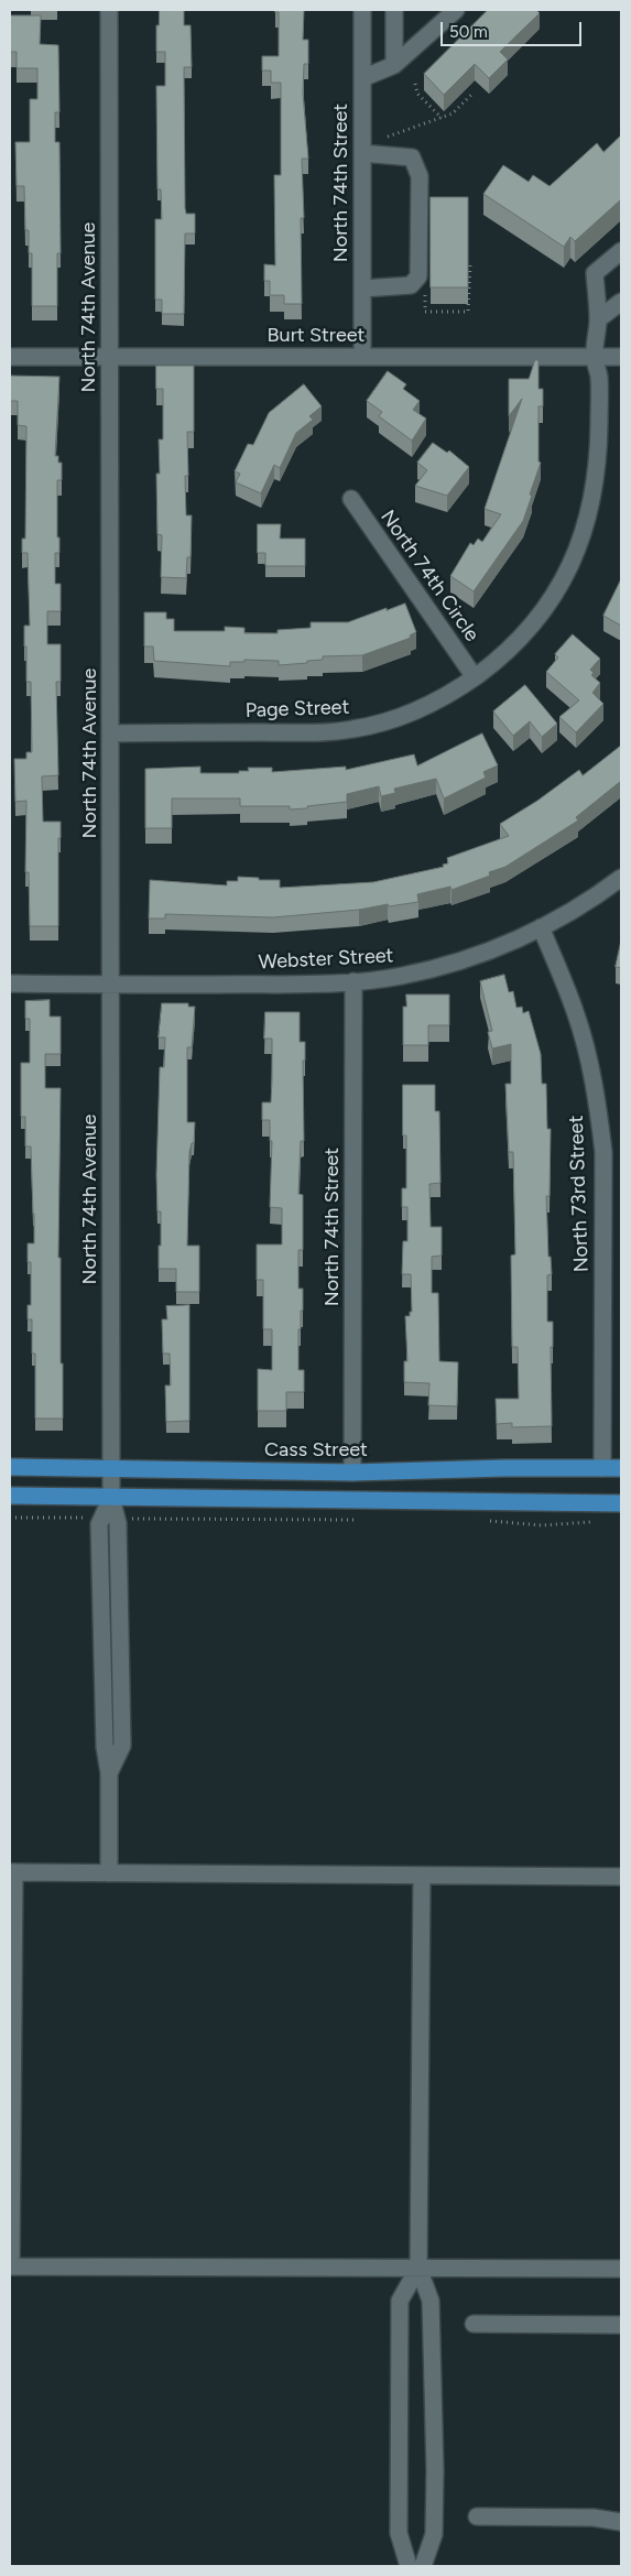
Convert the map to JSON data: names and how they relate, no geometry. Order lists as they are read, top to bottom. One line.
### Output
{"streets":{"main road":["Cass Street"],"street":["North 74th Street","North 74th Avenue","Burt Street","North 74th Circle","Page Street","Webster Street","North 73rd Street"]},"crossings":[["North 74th Street","Burt Street"],["North 74th Street","Webster Street"],["North 74th Street","Cass Street"],["North 74th Avenue","Burt Street"],["North 74th Avenue","Page Street"],["North 74th Avenue","Webster Street"],["North 74th Avenue","Cass Street"],["North 74th Circle","Page Street"],["Webster Street","North 73rd Street"],["North 73rd Street","Cass Street"]],"scale_bar":"50 m"}
